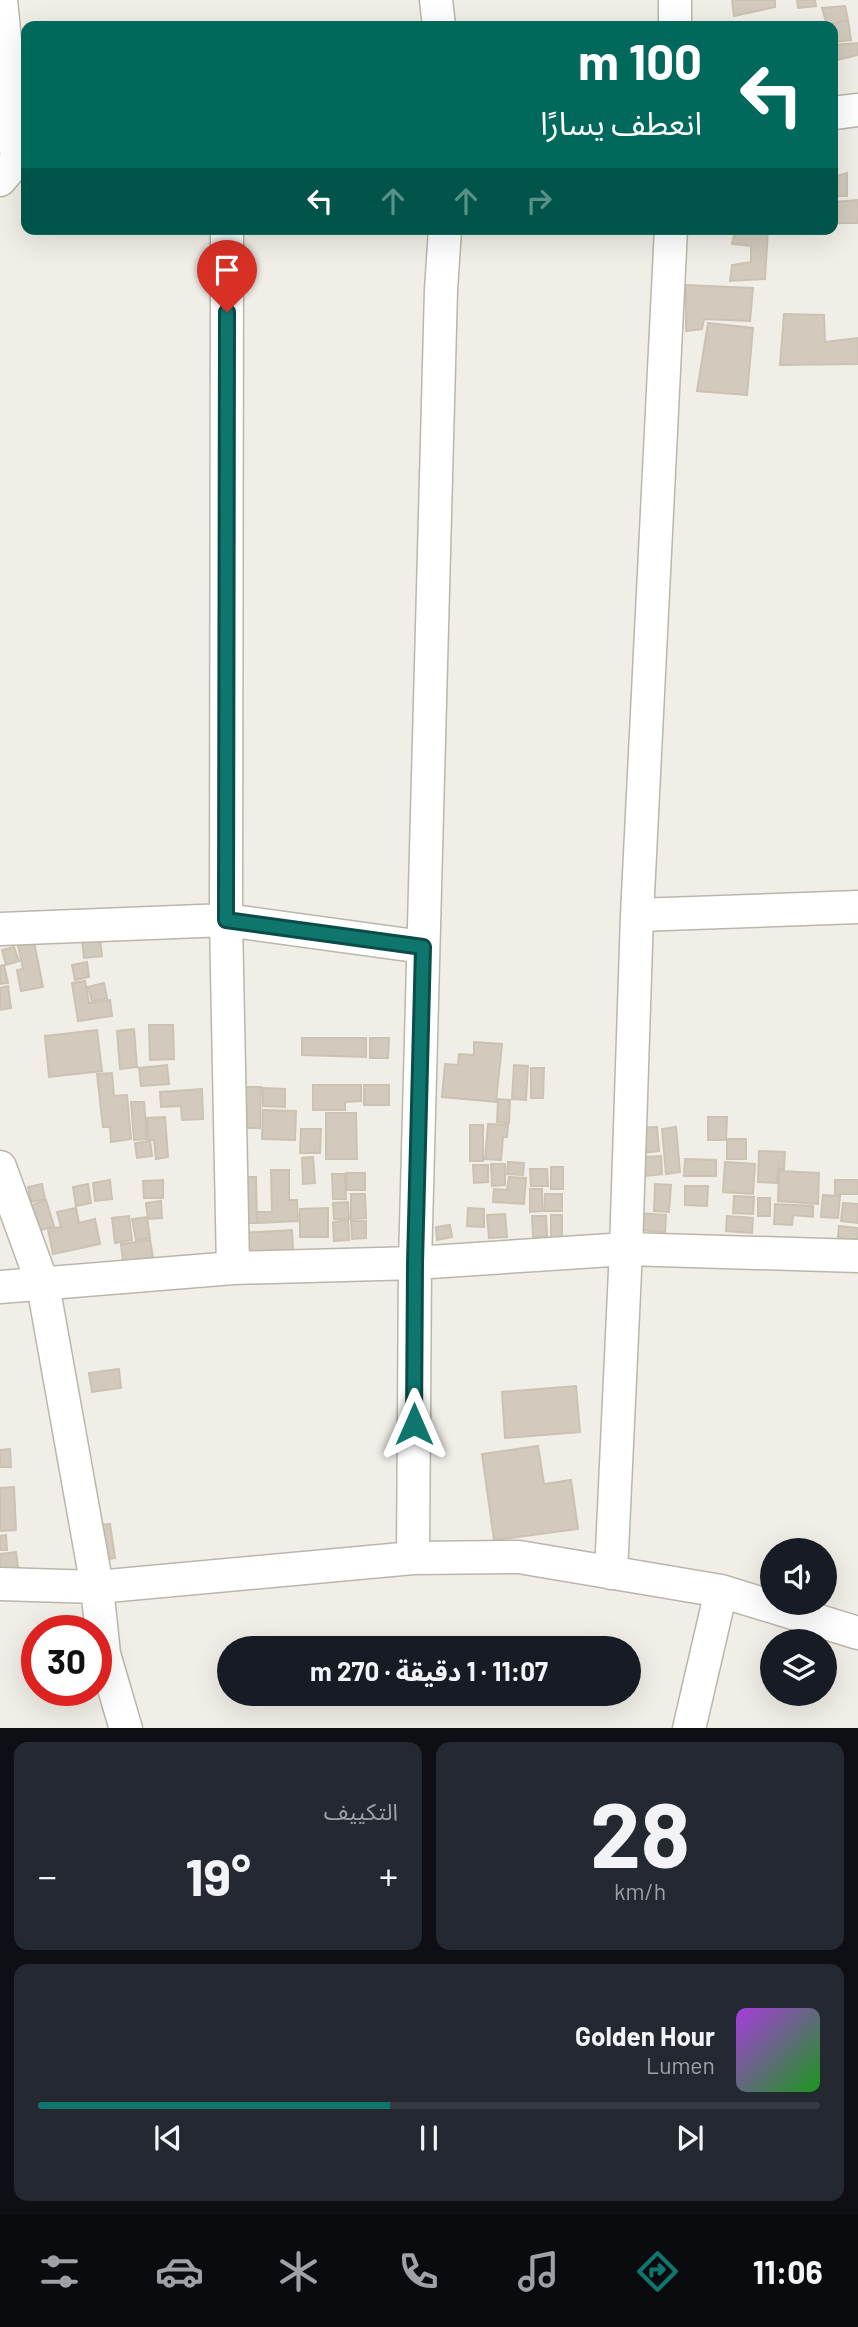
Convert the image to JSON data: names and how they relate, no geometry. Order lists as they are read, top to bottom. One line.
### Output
{"page":{"turn":["100 m","انعطف يسارًا"],"limit":"30","trip":"11:07 · 1 دقيقة · 270 m","tile":[["28","km/h"],"التكييف"],"heat":["−","19°","+"],"song":["Golden Hour","Lumen"],"tabs":"11:06"}}
